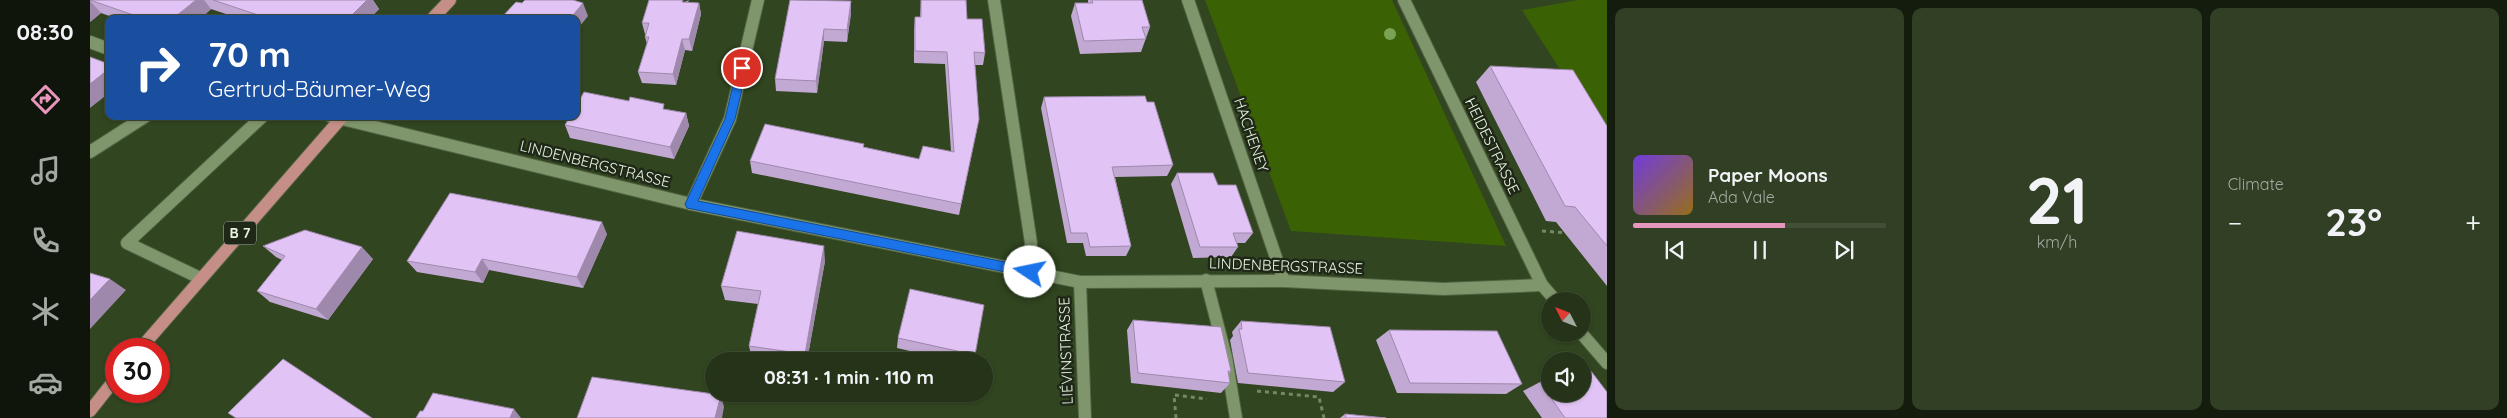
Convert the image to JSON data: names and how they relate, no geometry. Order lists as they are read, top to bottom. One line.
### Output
{"streets":{"main road":["B 7"],"street":["HACHENEY","HEIDESTRASSE","LINDENBERGSTRASSE","LIÉVINSTRASSE"]},"crossings":[["HACHENEY","LINDENBERGSTRASSE"],["HEIDESTRASSE","LINDENBERGSTRASSE"],["LINDENBERGSTRASSE","LIÉVINSTRASSE"]],"north":"top left","page":{"tabs":"08:30","tile":[["21","km/h"],"Climate"],"turn":["70 m","Gertrud-Bäumer-Weg"],"song":["Paper Moons","Ada Vale"],"heat":["−","23°","+"],"limit":"30","trip":"08:31 · 1 min · 110 m"}}
